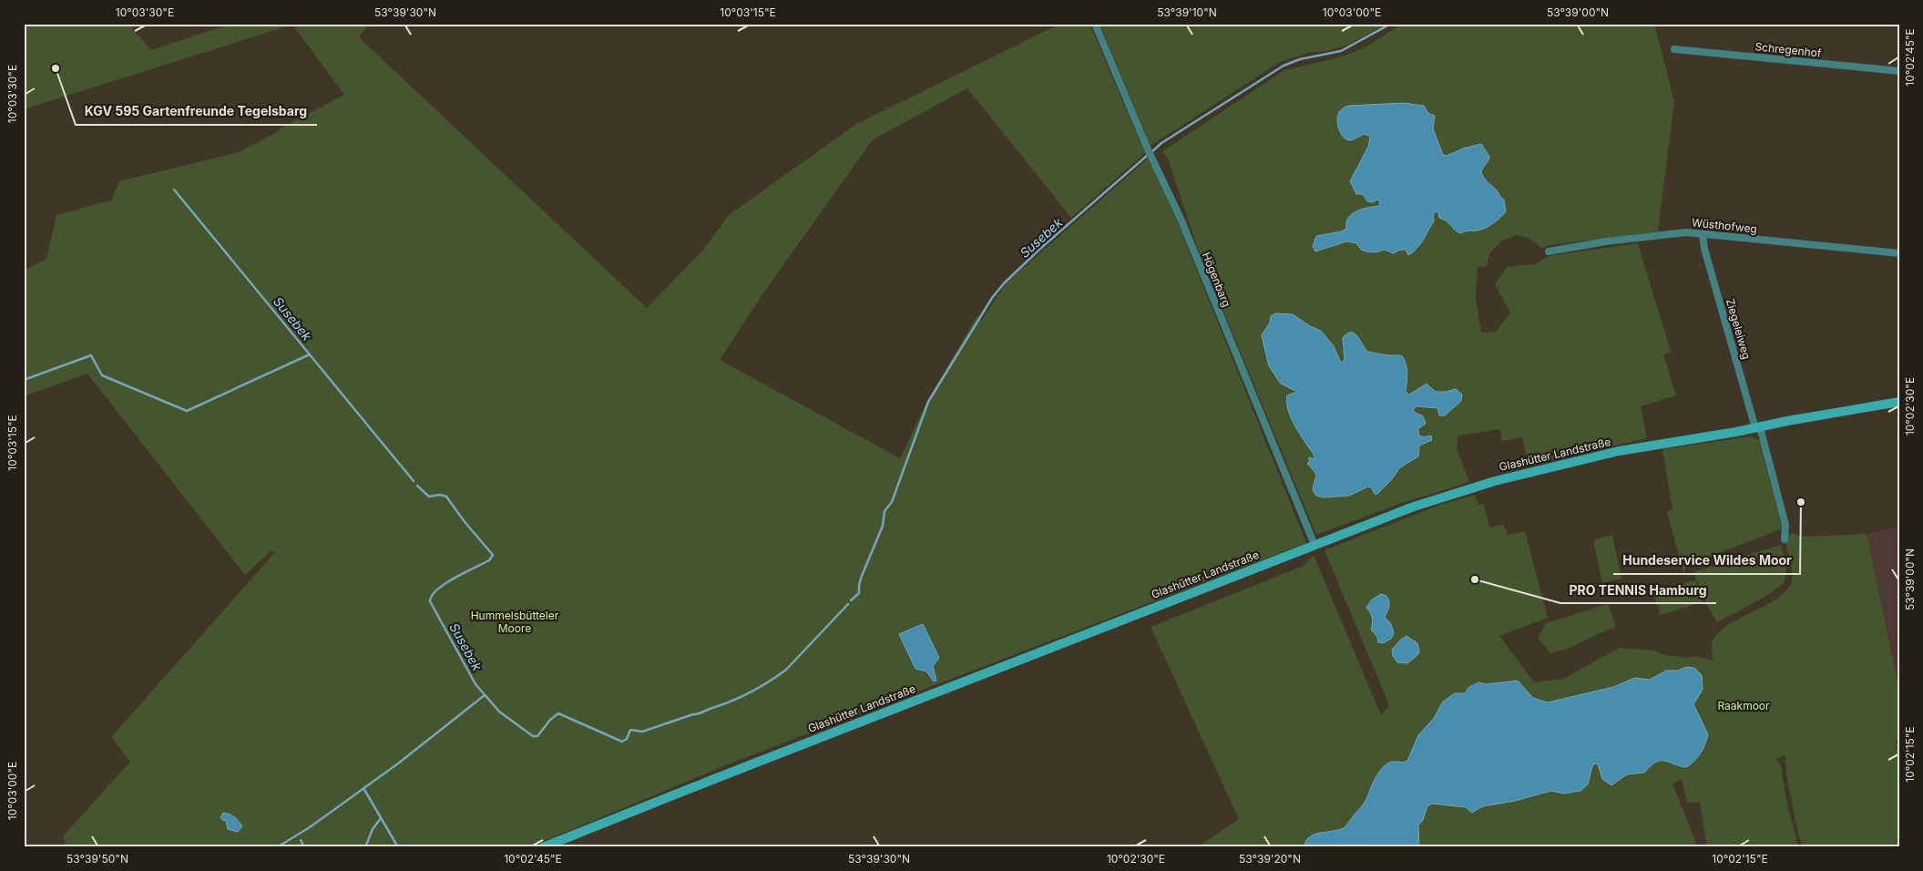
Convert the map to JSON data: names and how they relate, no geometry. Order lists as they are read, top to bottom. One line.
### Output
{"streets":{"street":["Schregenhof","Wüsthofweg","Högenbarg","Ziegeleiweg","Glashütter Landstraße"]},"crossings":[["Wüsthofweg","Ziegeleiweg"],["Högenbarg","Glashütter Landstraße"],["Ziegeleiweg","Glashütter Landstraße"]],"water":["Susebek"],"parks":["Hummelsbütteler Moore","Raakmoor"],"places":["KGV 595 Gartenfreunde Tegelsbarg","Hundeservice Wildes Moor","PRO TENNIS Hamburg"],"coordinates":["10°03'30\"E","53°39'30\"N","10°03'15\"E","53°39'10\"N","10°03'00\"E","53°39'00\"N","10°02'45\"E","10°02'30\"E","10°02'15\"E","53°39'50\"N","53°39'20\"N"]}
